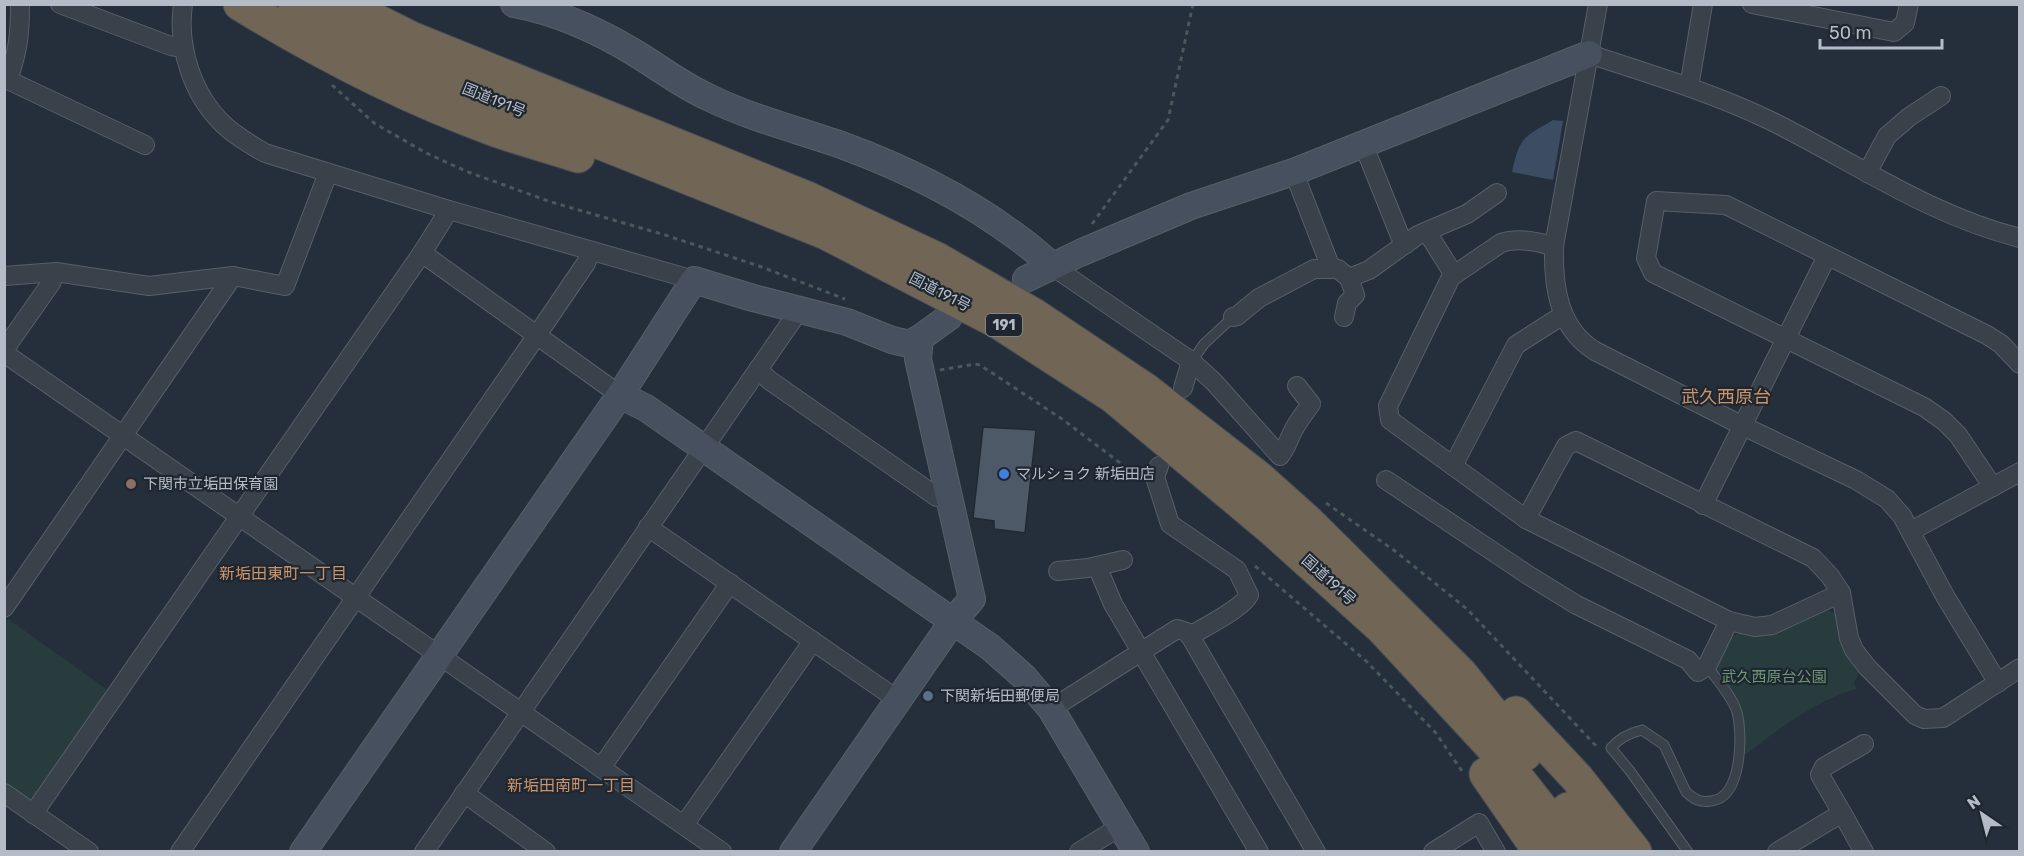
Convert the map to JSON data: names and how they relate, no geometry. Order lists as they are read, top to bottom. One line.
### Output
{"streets":{"highway":["国道191号","191"]},"districts":["武久西原台","新垢田東町一丁目","新垢田南町一丁目"],"parks":["武久西原台公園"],"places":["マルショク 新垢田店","下関市立垢田保育園","下関新垢田郵便局"],"scale_bar":"50 m","north":"top left"}
